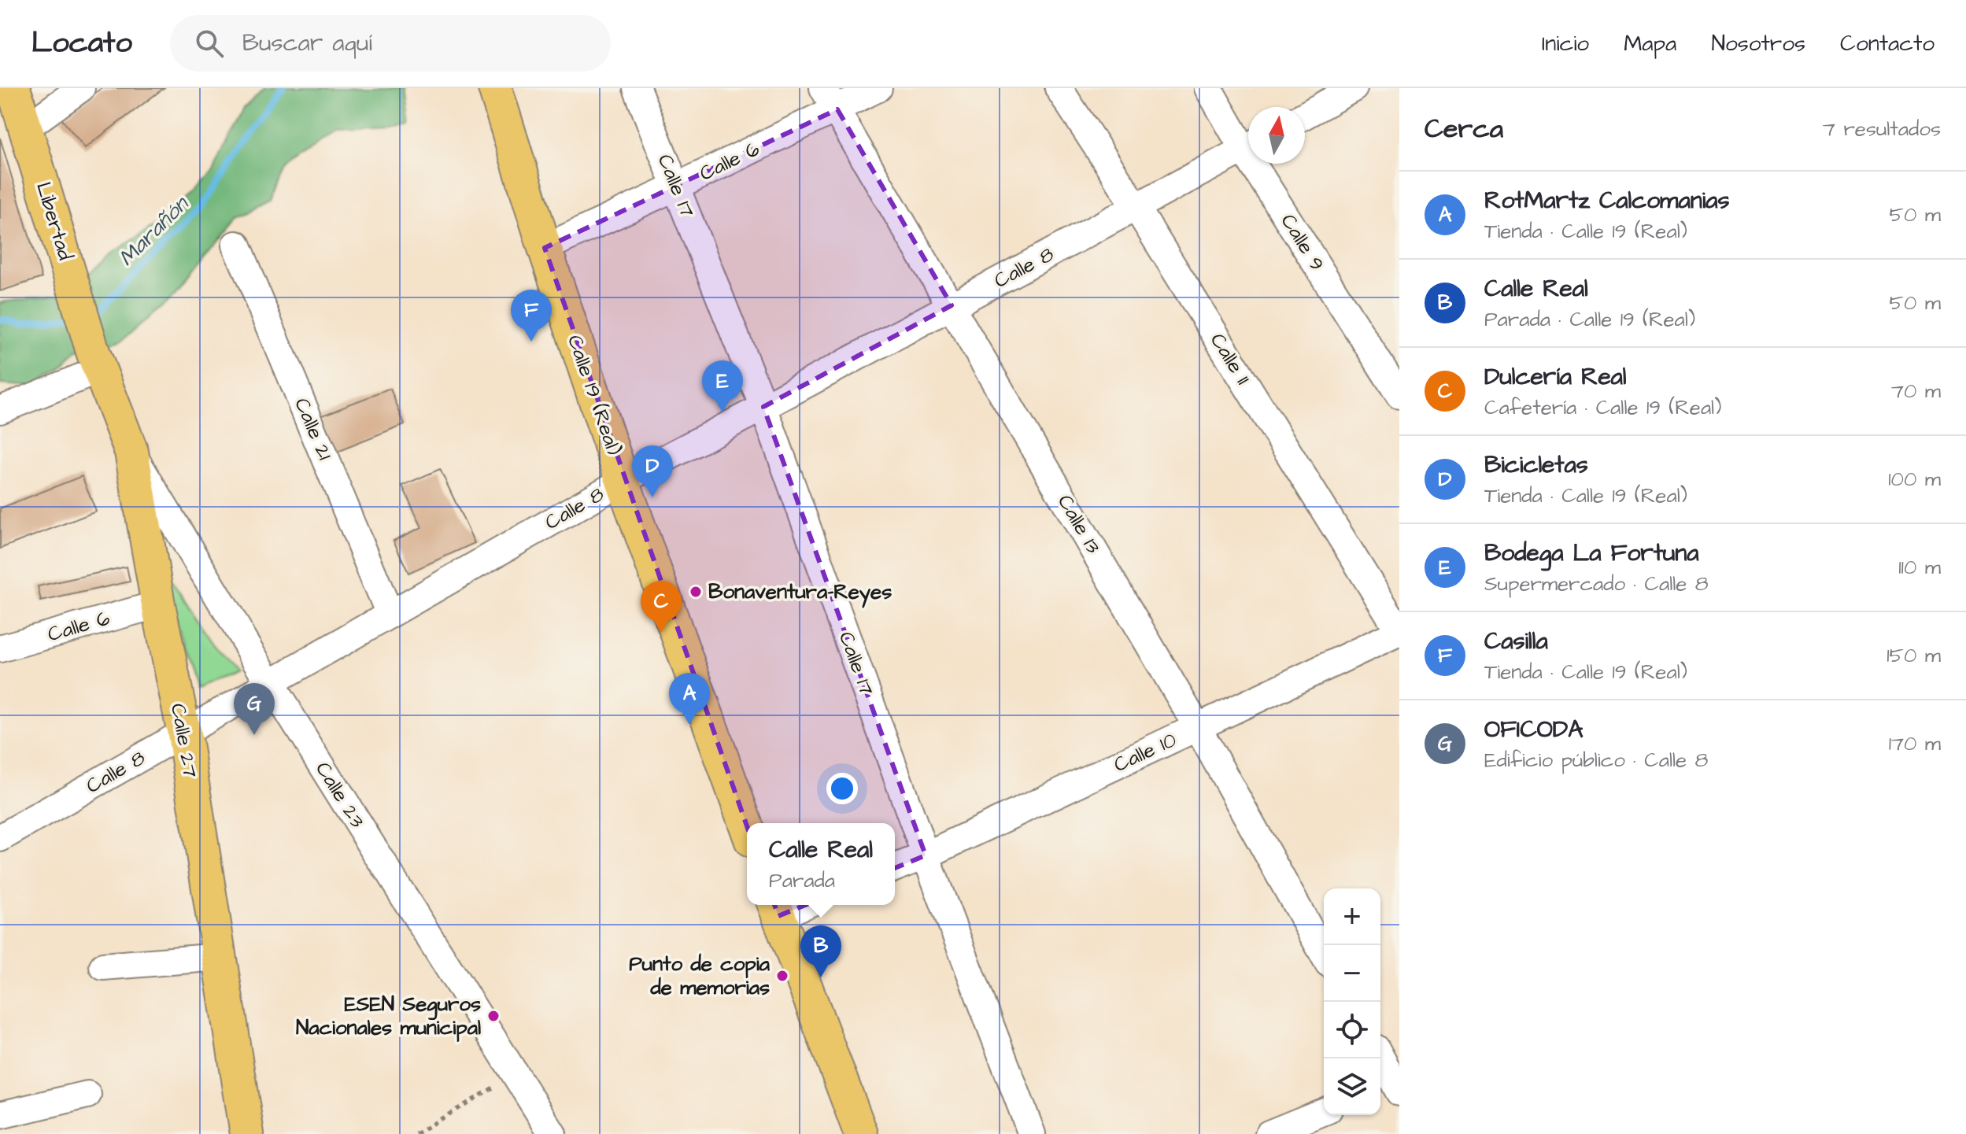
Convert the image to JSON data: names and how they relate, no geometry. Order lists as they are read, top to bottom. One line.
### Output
{"streets":{"main road":["Libertad","Calle 19 (Real)","Calle 27"],"street":["Calle 6","Calle 17","Calle 9","Calle 8","Calle 11","Calle 21","Calle 13","Calle 10","Calle 23"]},"crossings":[["Calle 6","Calle 17"],["Calle 6","Calle 19 (Real)"],["Calle 6","Calle 13"],["Calle 6","Calle 27"],["Calle 17","Calle 8"],["Calle 17","Calle 10"],["Libertad","Calle 27"],["Calle 8","Calle 11"],["Calle 8","Calle 19 (Real)"],["Calle 8","Calle 21"],["Calle 8","Calle 13"],["Calle 8","Calle 27"],["Calle 8","Calle 23"],["Calle 11","Calle 10"],["Calle 13","Calle 10"],["Calle 27","Calle 23"]],"water":["Marañón"],"places":["Bonaventura-Reyes","Punto de copia de memorias","ESEN Seguros Nacionales municipal"],"north":"top","page":{"header":"Locato","search":"Buscar aquí","nav":["Inicio","Mapa","Nosotros","Contacto"],"heading":["Cerca","7 resultados"],"list":[{"mark":"A","name":"RotMartz Calcomanias","note":"Tienda · Calle 19 (Real)","value":"50 m"},{"mark":"B","name":"Calle Real","note":"Parada · Calle 19 (Real)","value":"50 m"},{"mark":"C","name":"Dulcería Real","note":"Cafetería · Calle 19 (Real)","value":"70 m"},{"mark":"D","name":"Bicicletas","note":"Tienda · Calle 19 (Real)","value":"100 m"},{"mark":"E","name":"Bodega La Fortuna","note":"Supermercado · Calle 8","value":"110 m"},{"mark":"F","name":"Casilla","note":"Tienda · Calle 19 (Real)","value":"150 m"},{"mark":"G","name":"OFICODA","note":"Edificio público · Calle 8","value":"170 m"}],"pins":["F","E","D","C","A","G","B"],"popup":["Calle Real","Parada"],"map_buttons":["+","−"]}}
